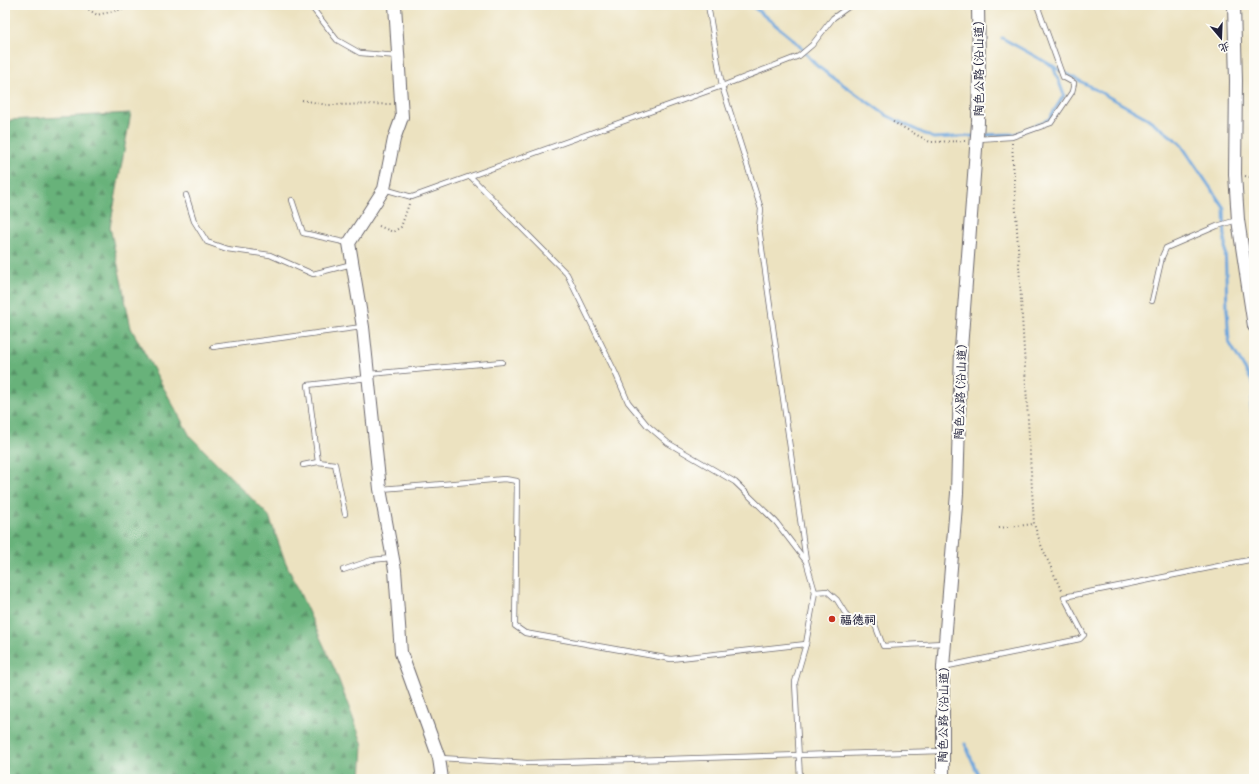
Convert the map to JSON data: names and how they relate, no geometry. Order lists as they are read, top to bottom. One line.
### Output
{"streets":{"street":["陶色公路 (沿山道)"]},"places":["福德祠"],"north":"bottom"}
